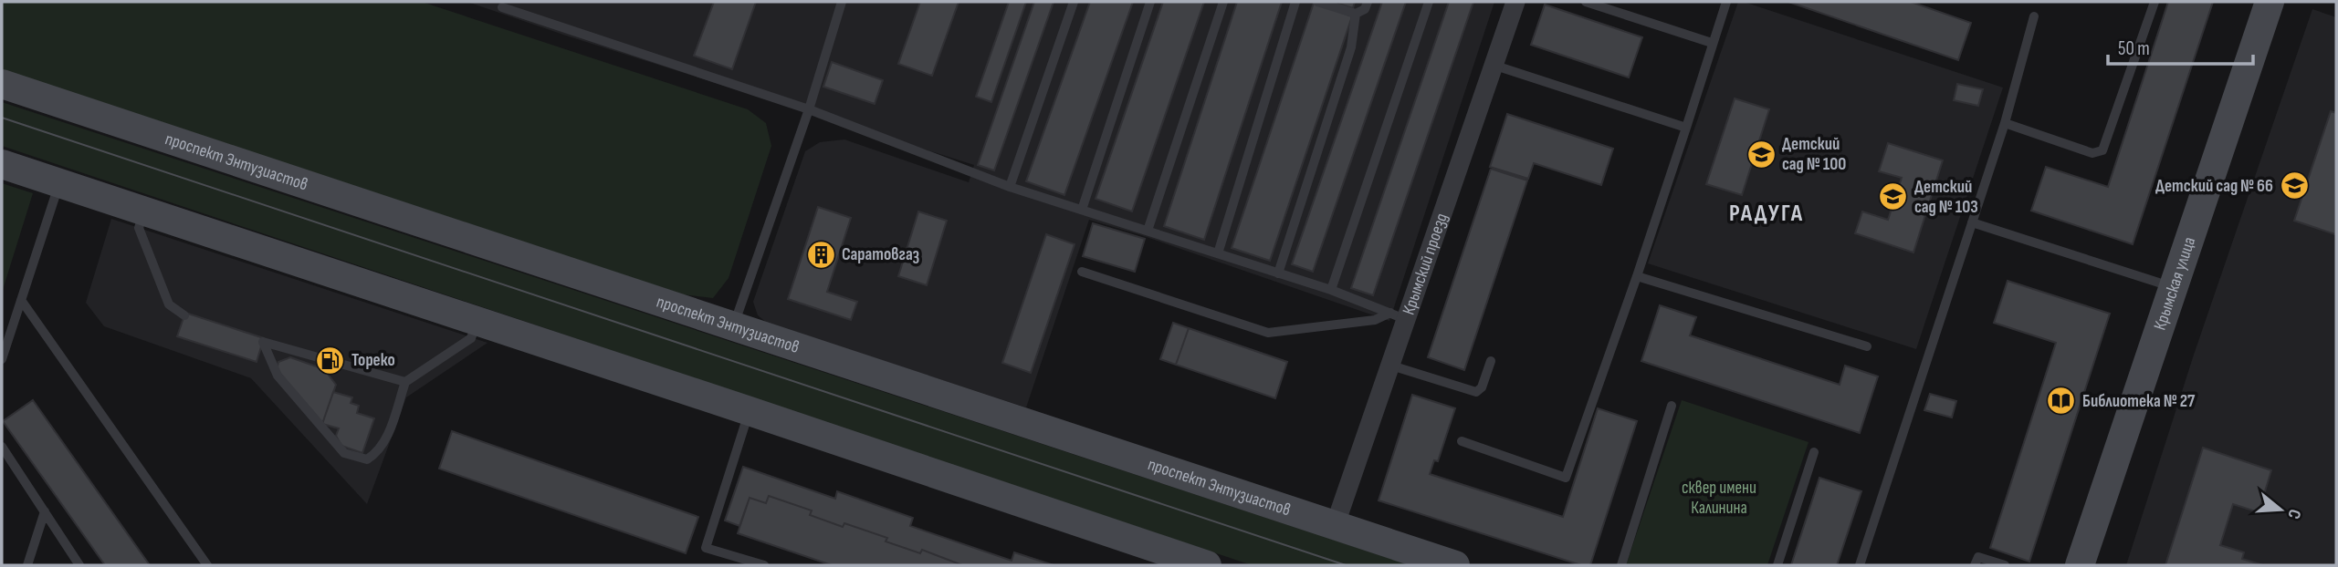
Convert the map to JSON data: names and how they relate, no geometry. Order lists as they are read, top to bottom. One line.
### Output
{"streets":{"main road":["проспект Энтузиастов","Крымская улица"],"street":["Крымский проезд"]},"crossings":[["проспект Энтузиастов","Крымский проезд"]],"districts":["РАДУГА"],"parks":["сквер имени Калинина"],"places":{"school or university":["Детский сад № 100","Детский сад № 66","Детский сад № 103"],"building":["Саратовгаз"],"fuel station":["Тореко"],"library":["Библиотека № 27"]},"scale_bar":"50 m","north":"right"}
